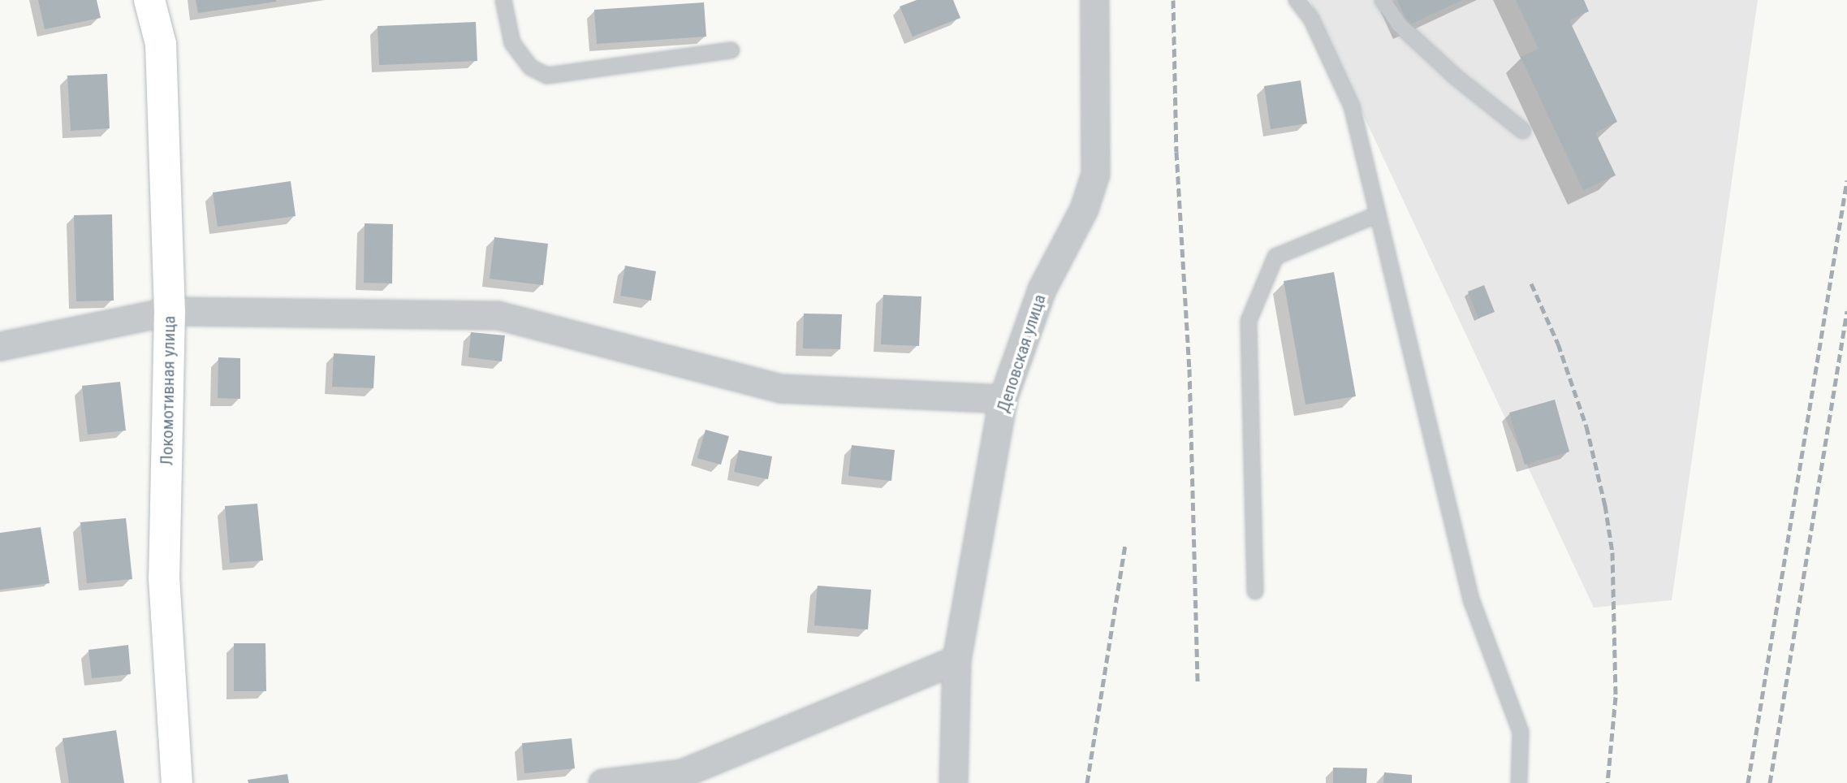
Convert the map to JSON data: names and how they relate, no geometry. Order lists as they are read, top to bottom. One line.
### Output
{"streets":{"street":["Деповская улица","Локомотивная улица"]}}
